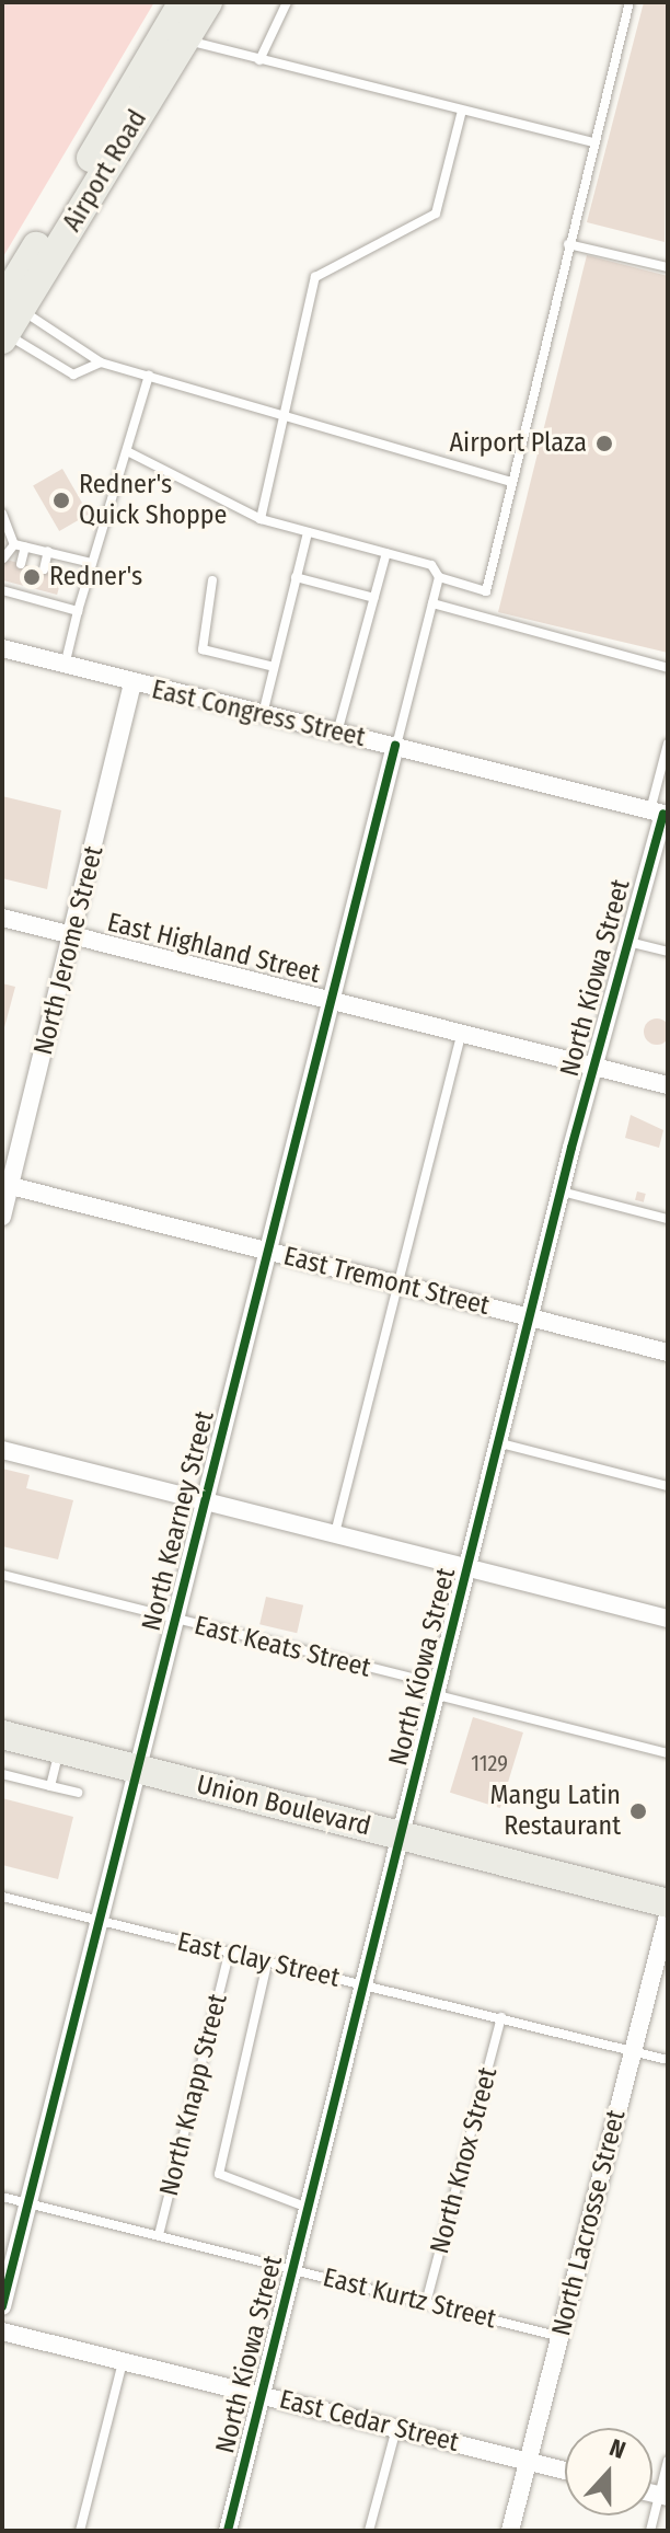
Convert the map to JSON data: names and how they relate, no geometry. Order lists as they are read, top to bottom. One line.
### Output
{"streets":{"main road":["Airport Road","Union Boulevard"],"street":["East Congress Street","East Highland Street","North Jerome Street","North Kiowa Street","East Tremont Street","North Kearney Street","North Lacrosse Street","East Cedar Street"],"lane":["East Keats Street","East Clay Street","North Knapp Street","North Knox Street","East Kurtz Street"]},"crossings":[["East Congress Street","North Jerome Street"],["East Congress Street","North Kiowa Street"],["East Congress Street","North Kearney Street"],["East Highland Street","North Jerome Street"],["East Highland Street","North Kiowa Street"],["East Highland Street","North Kearney Street"],["North Jerome Street","East Tremont Street"],["North Kiowa Street","East Tremont Street"],["North Kiowa Street","East Keats Street"],["North Kiowa Street","Union Boulevard"],["North Kiowa Street","East Clay Street"],["North Kiowa Street","East Kurtz Street"],["North Kiowa Street","East Cedar Street"],["East Tremont Street","North Kearney Street"],["North Kearney Street","East Keats Street"],["North Kearney Street","Union Boulevard"],["North Kearney Street","East Clay Street"],["North Kearney Street","East Kurtz Street"],["East Clay Street","North Knapp Street"],["East Clay Street","North Knox Street"],["East Clay Street","North Lacrosse Street"],["North Knapp Street","East Kurtz Street"],["North Knox Street","East Kurtz Street"],["North Lacrosse Street","East Kurtz Street"],["North Lacrosse Street","East Cedar Street"]],"places":["Airport Plaza","Redner's Quick Shoppe","Redner's","Mangu Latin Restaurant"],"house_numbers":["1129"],"north":"top"}
